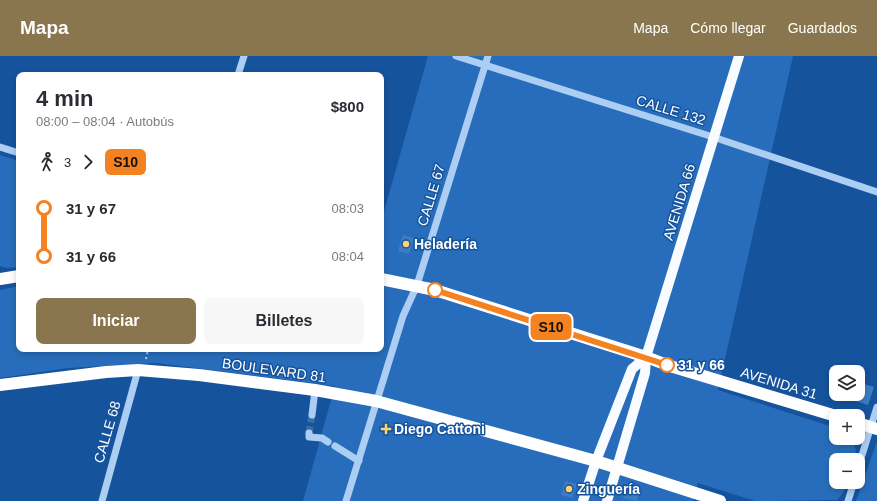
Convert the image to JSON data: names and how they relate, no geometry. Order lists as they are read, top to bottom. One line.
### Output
{"streets":{"highway":["BOULEVARD 81","AVENIDA 31"],"main road":["AVENIDA 66"],"street":["CALLE 132","CALLE 67","CALLE 68"]},"crossings":[["CALLE 132","CALLE 67"],["CALLE 132","AVENIDA 66"],["CALLE 67","BOULEVARD 81"],["CALLE 67","AVENIDA 31"],["AVENIDA 66","AVENIDA 31"],["BOULEVARD 81","CALLE 68"]],"places":{"other":["Heladería","31 y 66","Zinguería"],"health":["Diego Cattoni"]},"lines":["bus line S10"],"page":{"header":"Mapa","nav":["Mapa","Cómo llegar","Guardados"],"on_map":"S10","heading":["4 min","08:00 – 08:04 · Autobús","$800"],"legs":["3","S10"],"list":[{"name":"31 y 67","value":"08:03"},{"name":"31 y 66","value":"08:04"}],"buttons":["Iniciar","Billetes"],"map_buttons":["+","−"]}}
